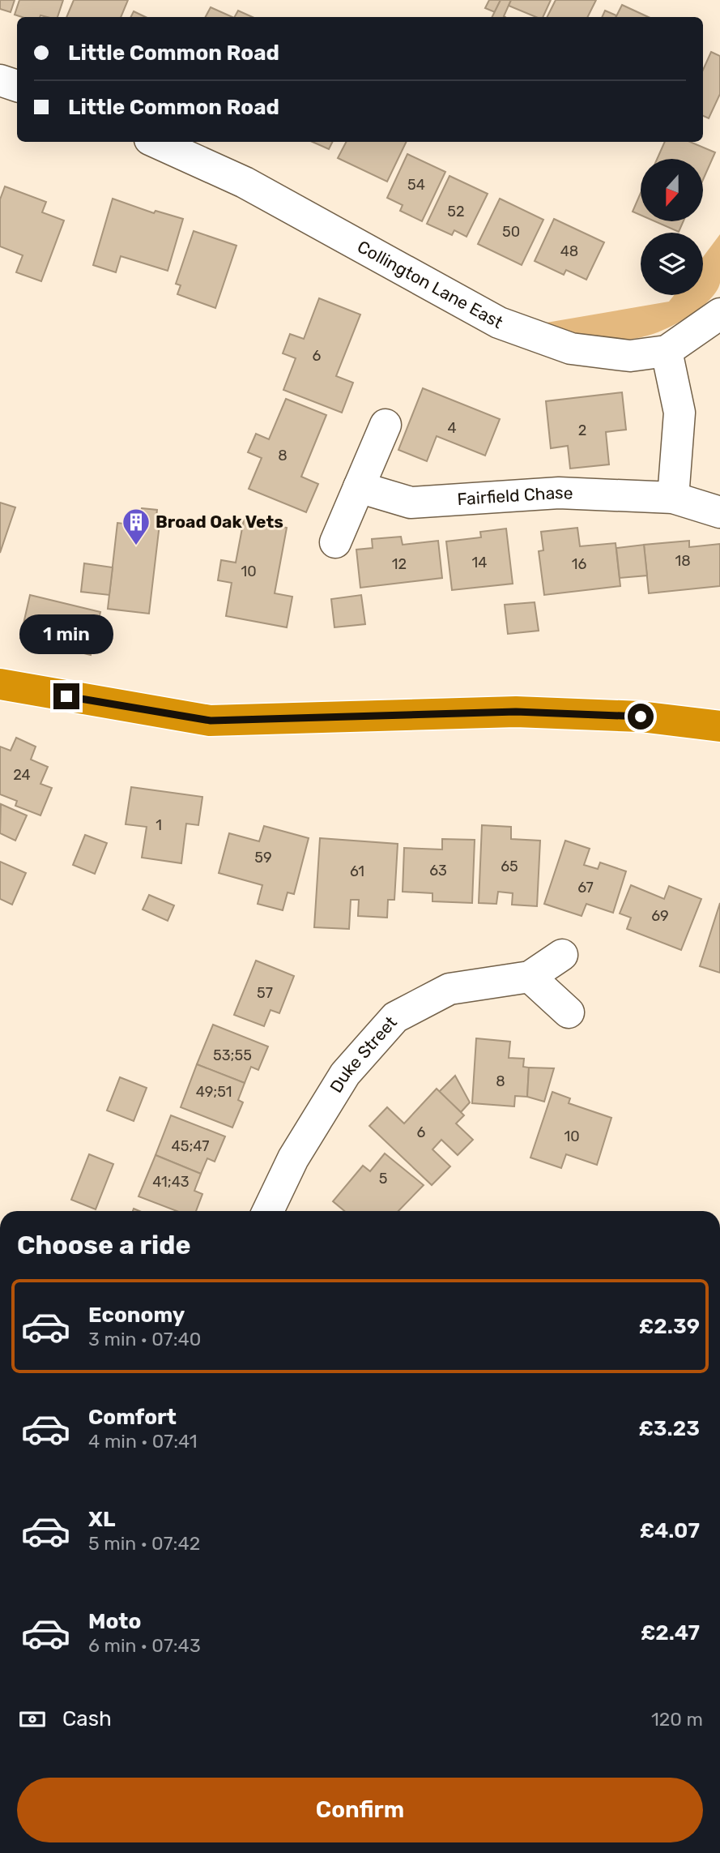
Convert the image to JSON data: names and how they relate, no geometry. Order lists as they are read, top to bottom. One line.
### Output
{"streets":{"street":["Collington Lane East","Fairfield Chase","Duke Street"]},"places":{"building":["Broad Oak Vets"]},"house_numbers":["54","52","50","48","6","4","2","8","18","14","12","16","10","24","1","59","65","63","61","67","69","57","53;55","8","49;51","6","10","45;47","5","41;43"],"north":"bottom","page":{"banner":["Little Common Road","Little Common Road"],"bubble":"1 min","heading":"Choose a ride","list":[{"name":"Economy","note":"3 min · 07:40","value":"£2.39"},{"name":"Comfort","note":"4 min · 07:41","value":"£3.23"},{"name":"XL","note":"5 min · 07:42","value":"£4.07"},{"name":"Moto","note":"6 min · 07:43","value":"£2.47"}],"pay":["Cash","120 m"],"buttons":"Confirm"}}
